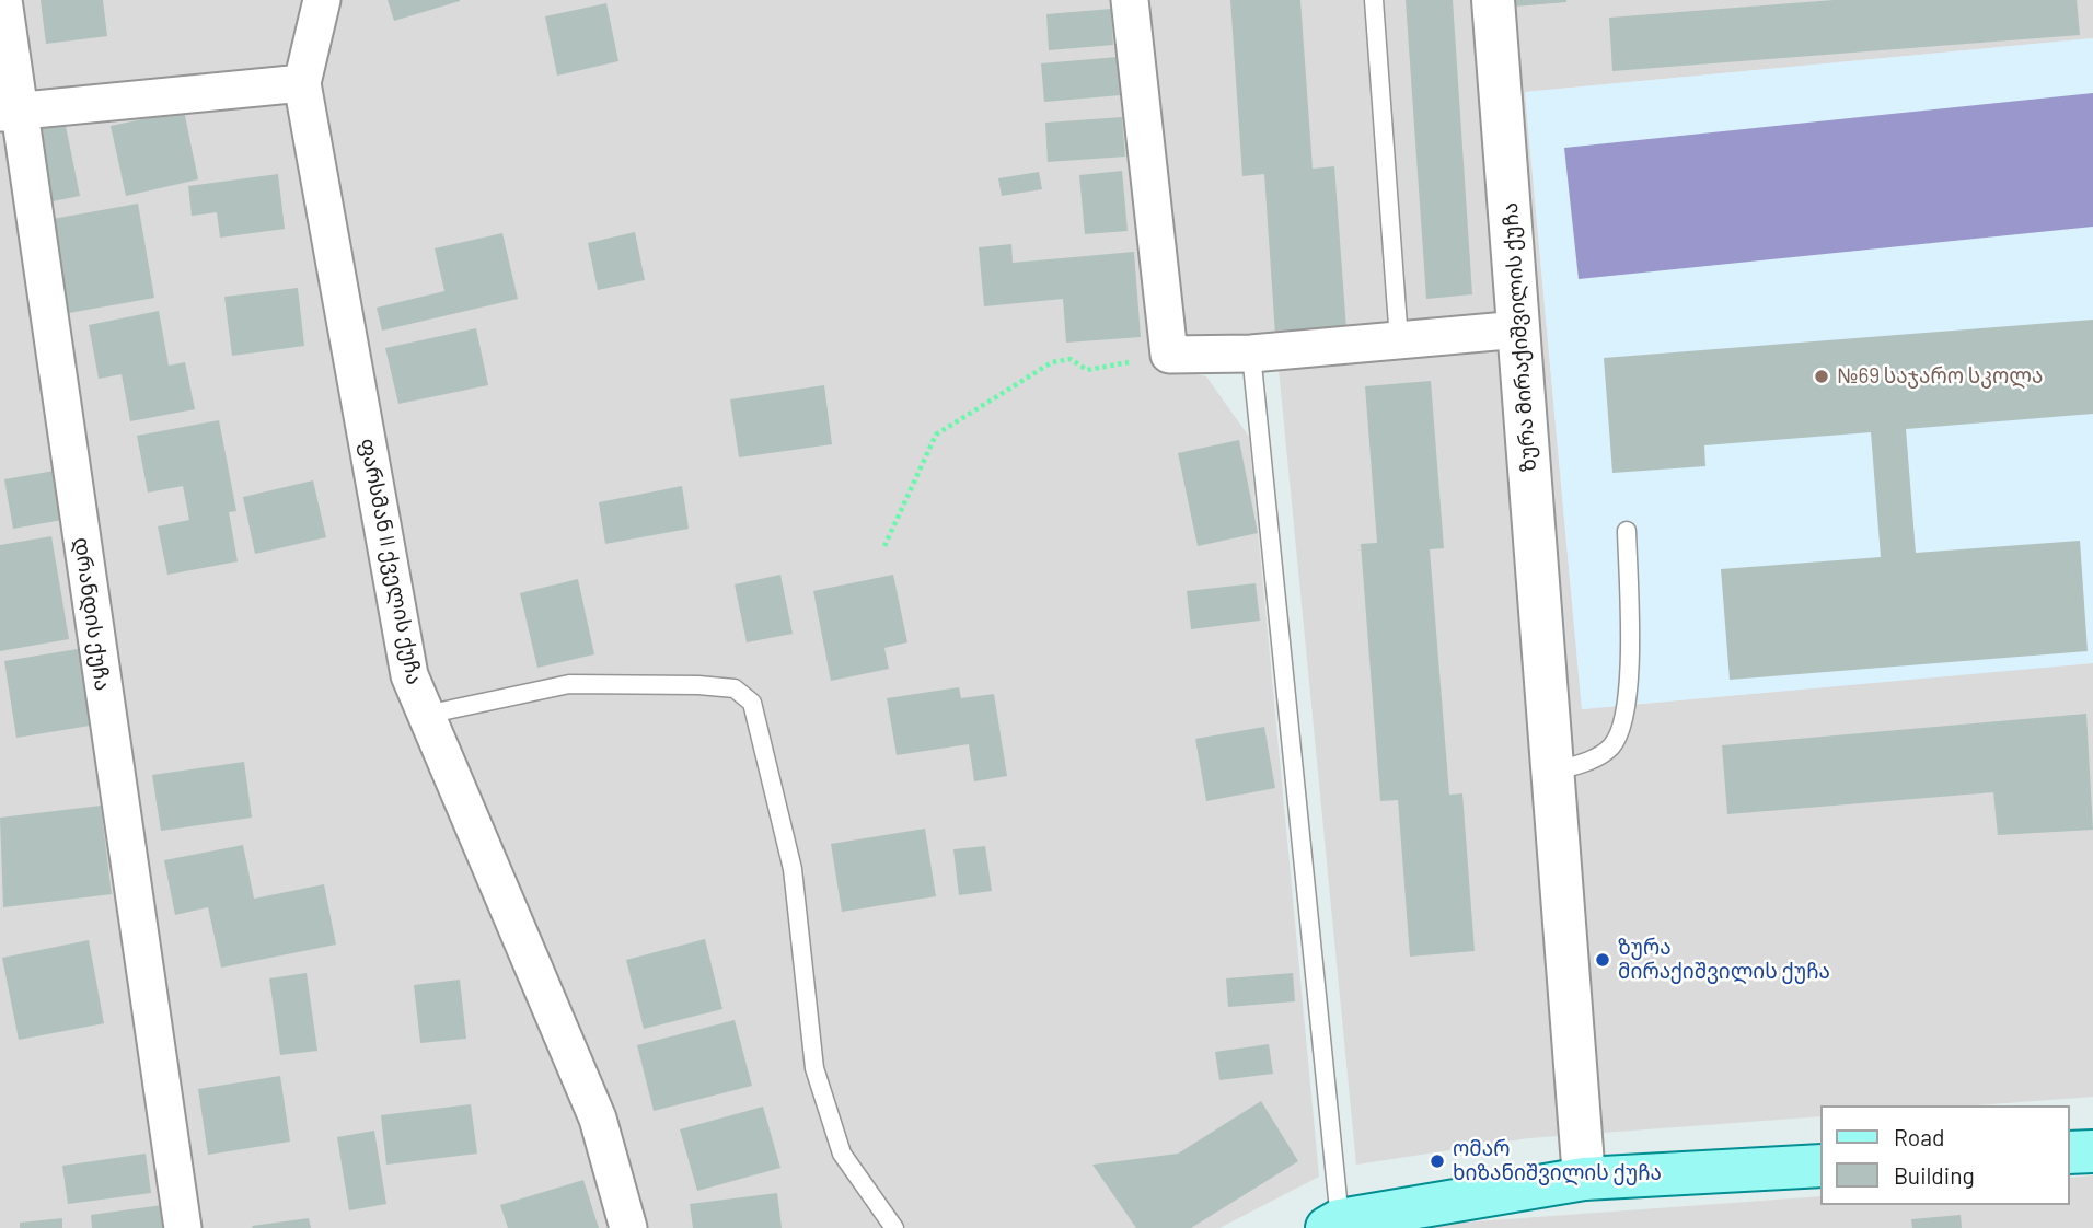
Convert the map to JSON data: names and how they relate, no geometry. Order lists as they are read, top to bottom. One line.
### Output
{"streets":{"street":["ზურა მირაქიშვილის ქუჩა","ფარსმან II ქველის ქუჩა","დრანდის ქუჩა"]},"places":["№69 საჯარო სკოლა","ზურა მირაქიშვილის ქუჩა","ომარ ხიზანიშვილის ქუჩა"],"legend":["Road","Building"]}
